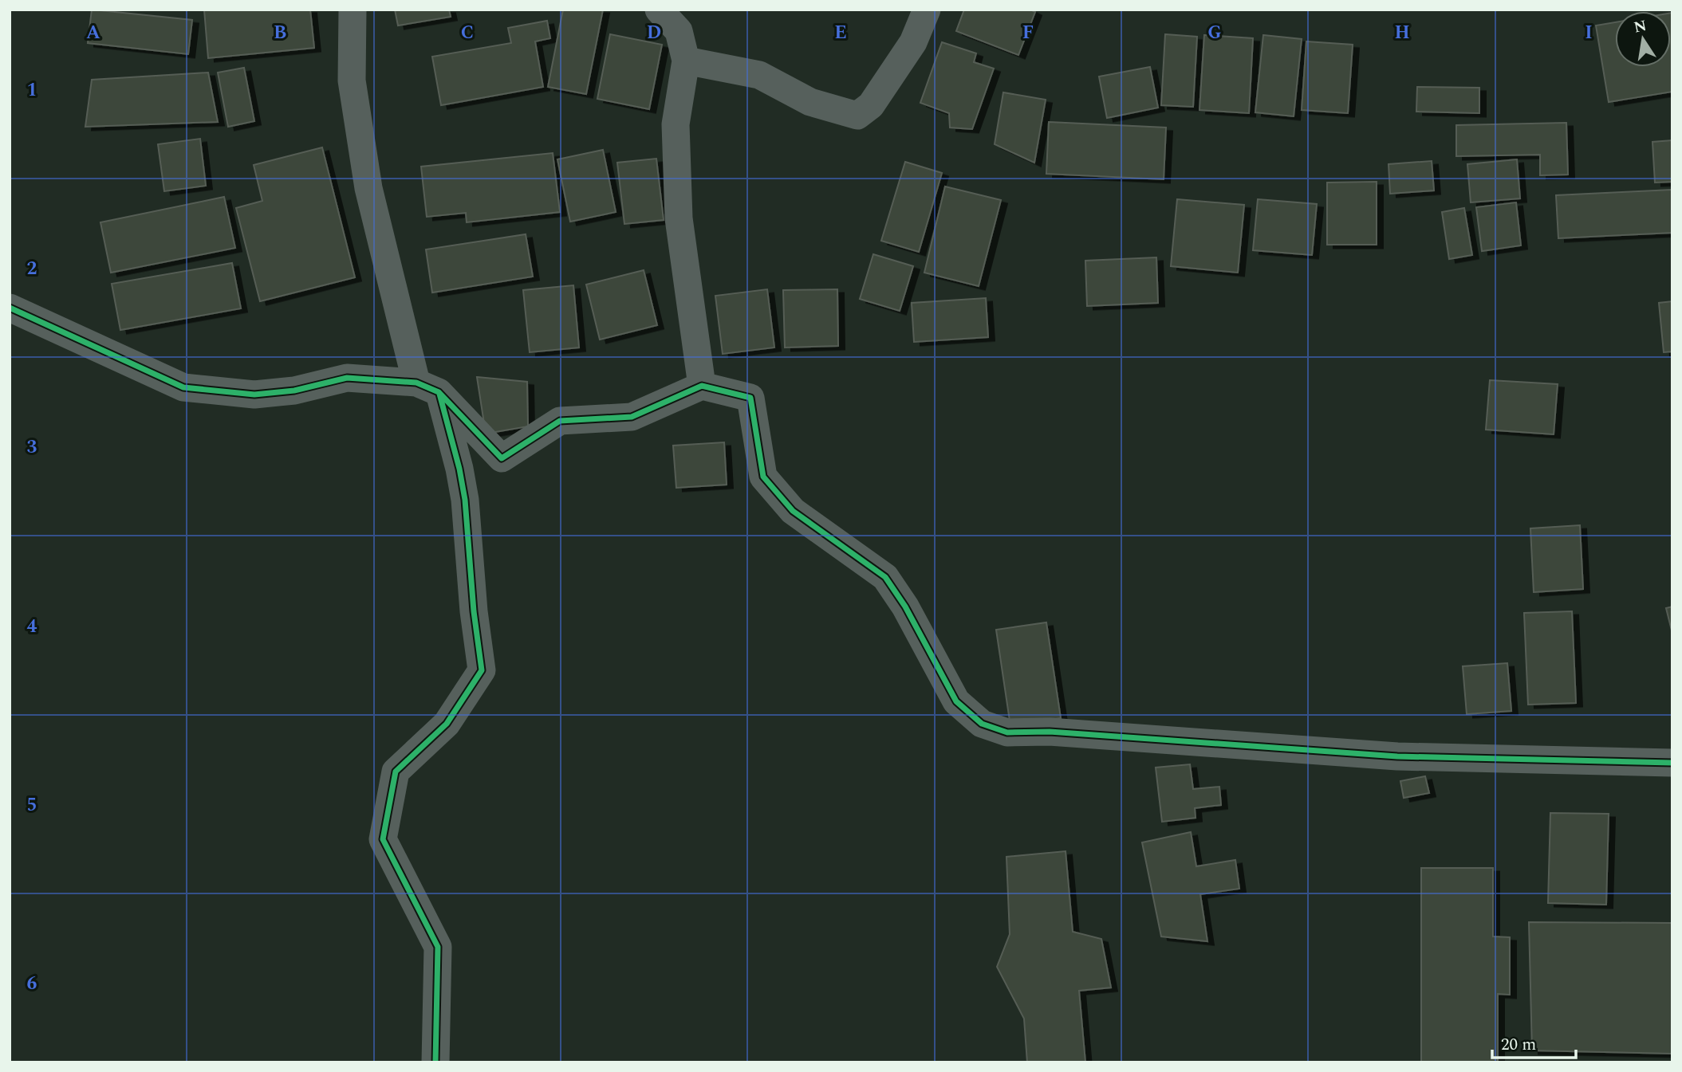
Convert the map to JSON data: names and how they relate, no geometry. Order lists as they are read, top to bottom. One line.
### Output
{"scale_bar":"20 m","north":"top","grid":{"columns":["A","B","C","D","E","F","G","H","I"],"rows":["1","2","3","4","5","6"]}}
